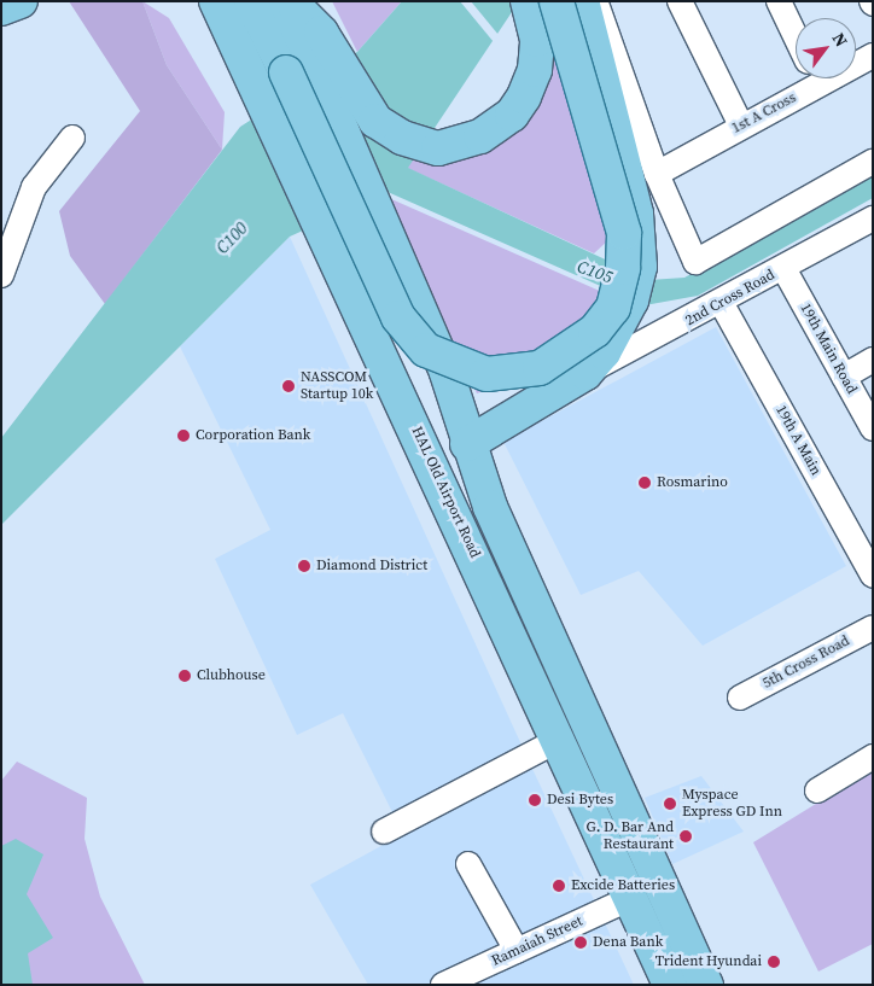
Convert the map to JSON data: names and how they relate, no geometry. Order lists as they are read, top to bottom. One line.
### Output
{"streets":{"main road":["HAL Old Airport Road"],"street":["1st A Cross","2nd Cross Road","19th Main Road","19th A Main","5th Cross Road","Ramaiah Street"]},"crossings":[["2nd Cross Road","19th Main Road"],["2nd Cross Road","19th A Main"],["HAL Old Airport Road","Ramaiah Street"]],"water":["C100","C105"],"places":["NASSCOM Startup 10k","Corporation Bank","Rosmarino","Diamond District","Clubhouse","Desi Bytes","Myspace Express GD Inn","G. D. Bar And Restaurant","Excide Batteries","Dena Bank","Trident Hyundai"],"north":"top right"}
